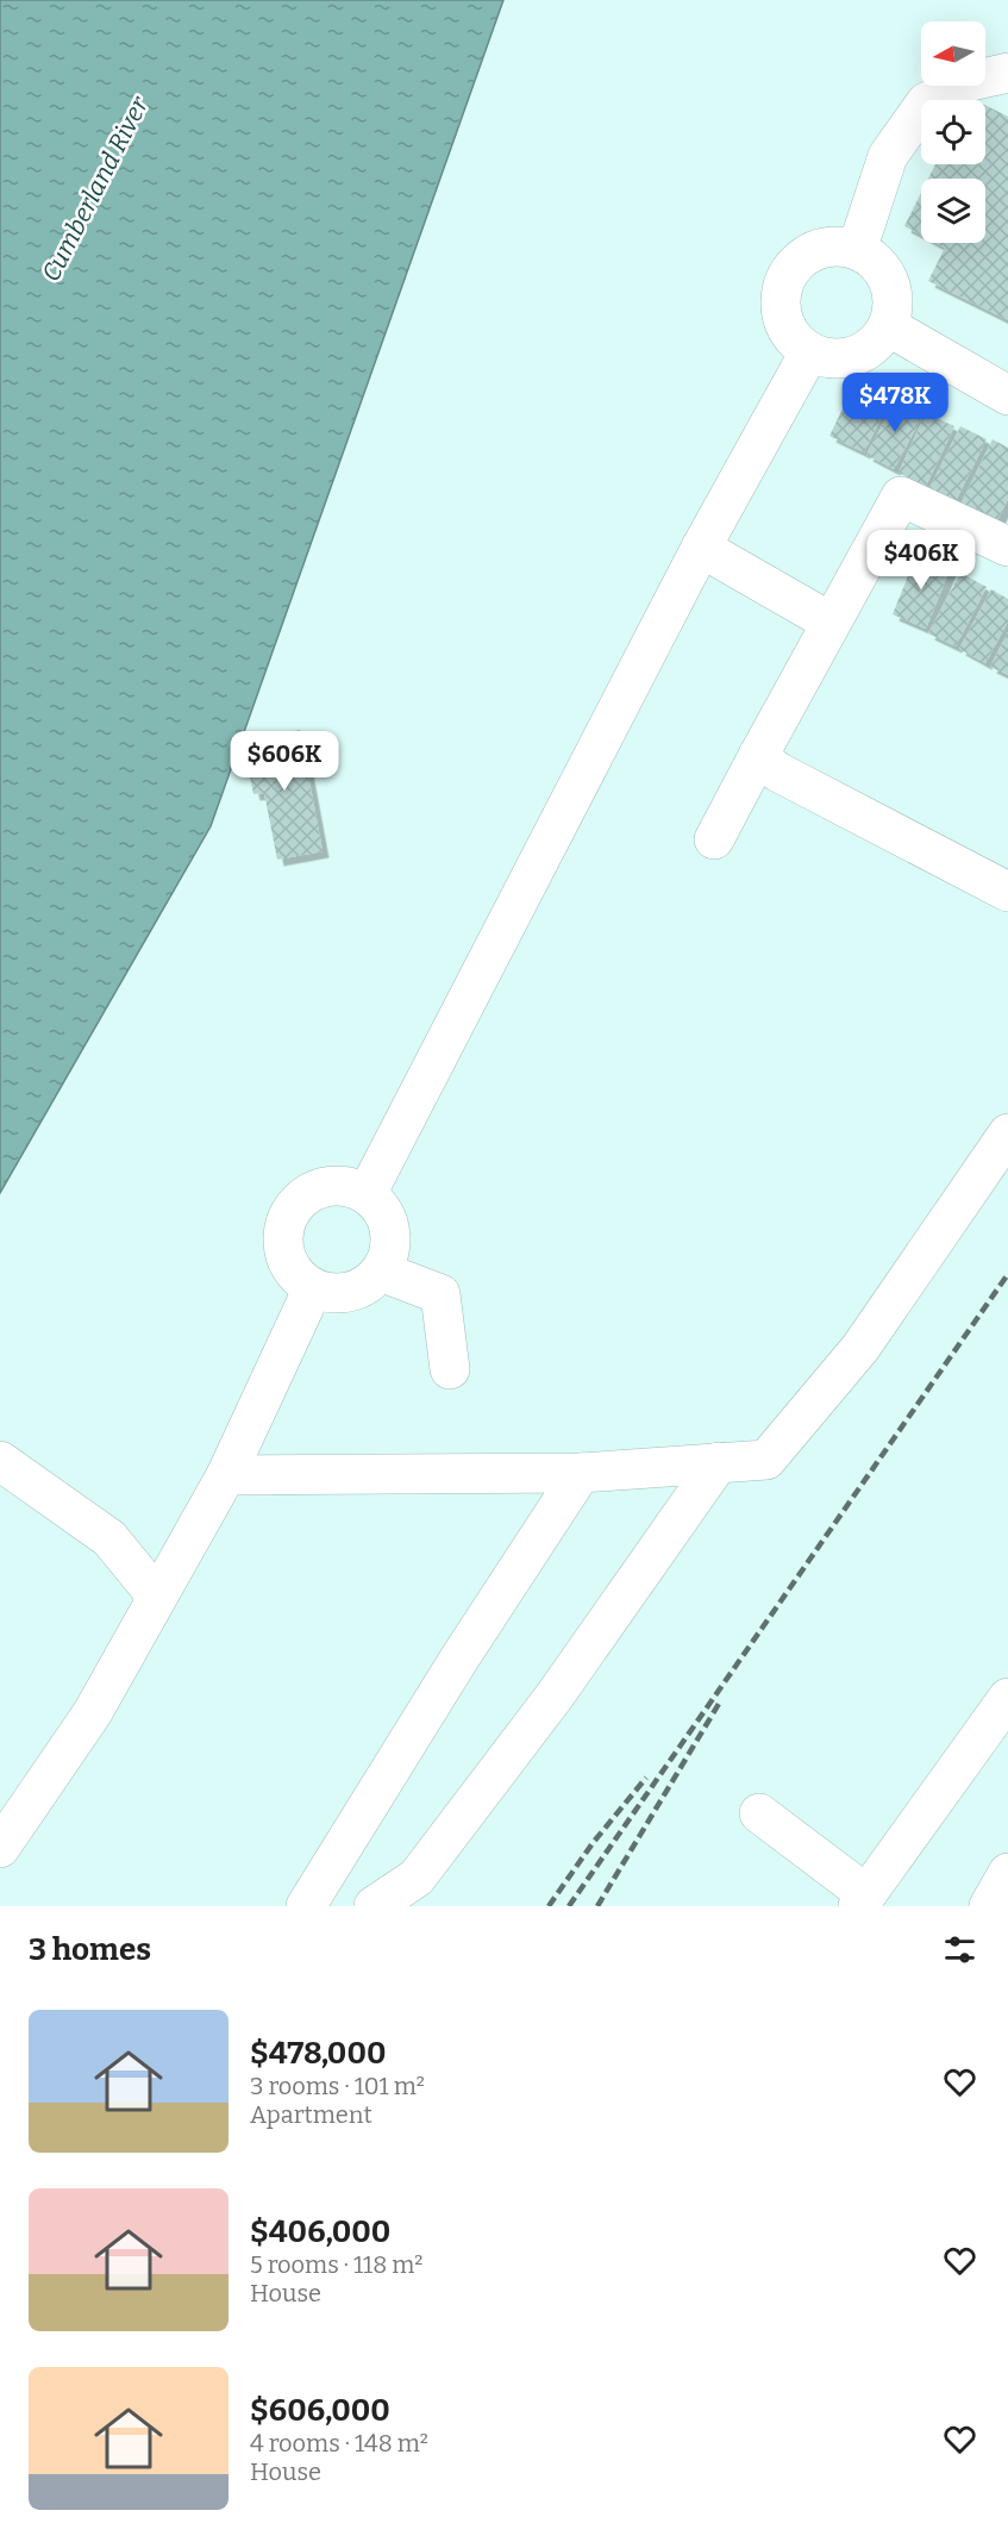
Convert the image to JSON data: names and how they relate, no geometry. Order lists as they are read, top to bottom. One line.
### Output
{"water":["Cumberland River"],"north":"left","page":{"price":["$478K","$406K","$606K"],"heading":"3 homes","list":[{"name":"$478,000","note":"3 rooms · 101 m² · Apartment"},{"name":"$406,000","note":"5 rooms · 118 m² · House"},{"name":"$606,000","note":"4 rooms · 148 m² · House"}]}}
